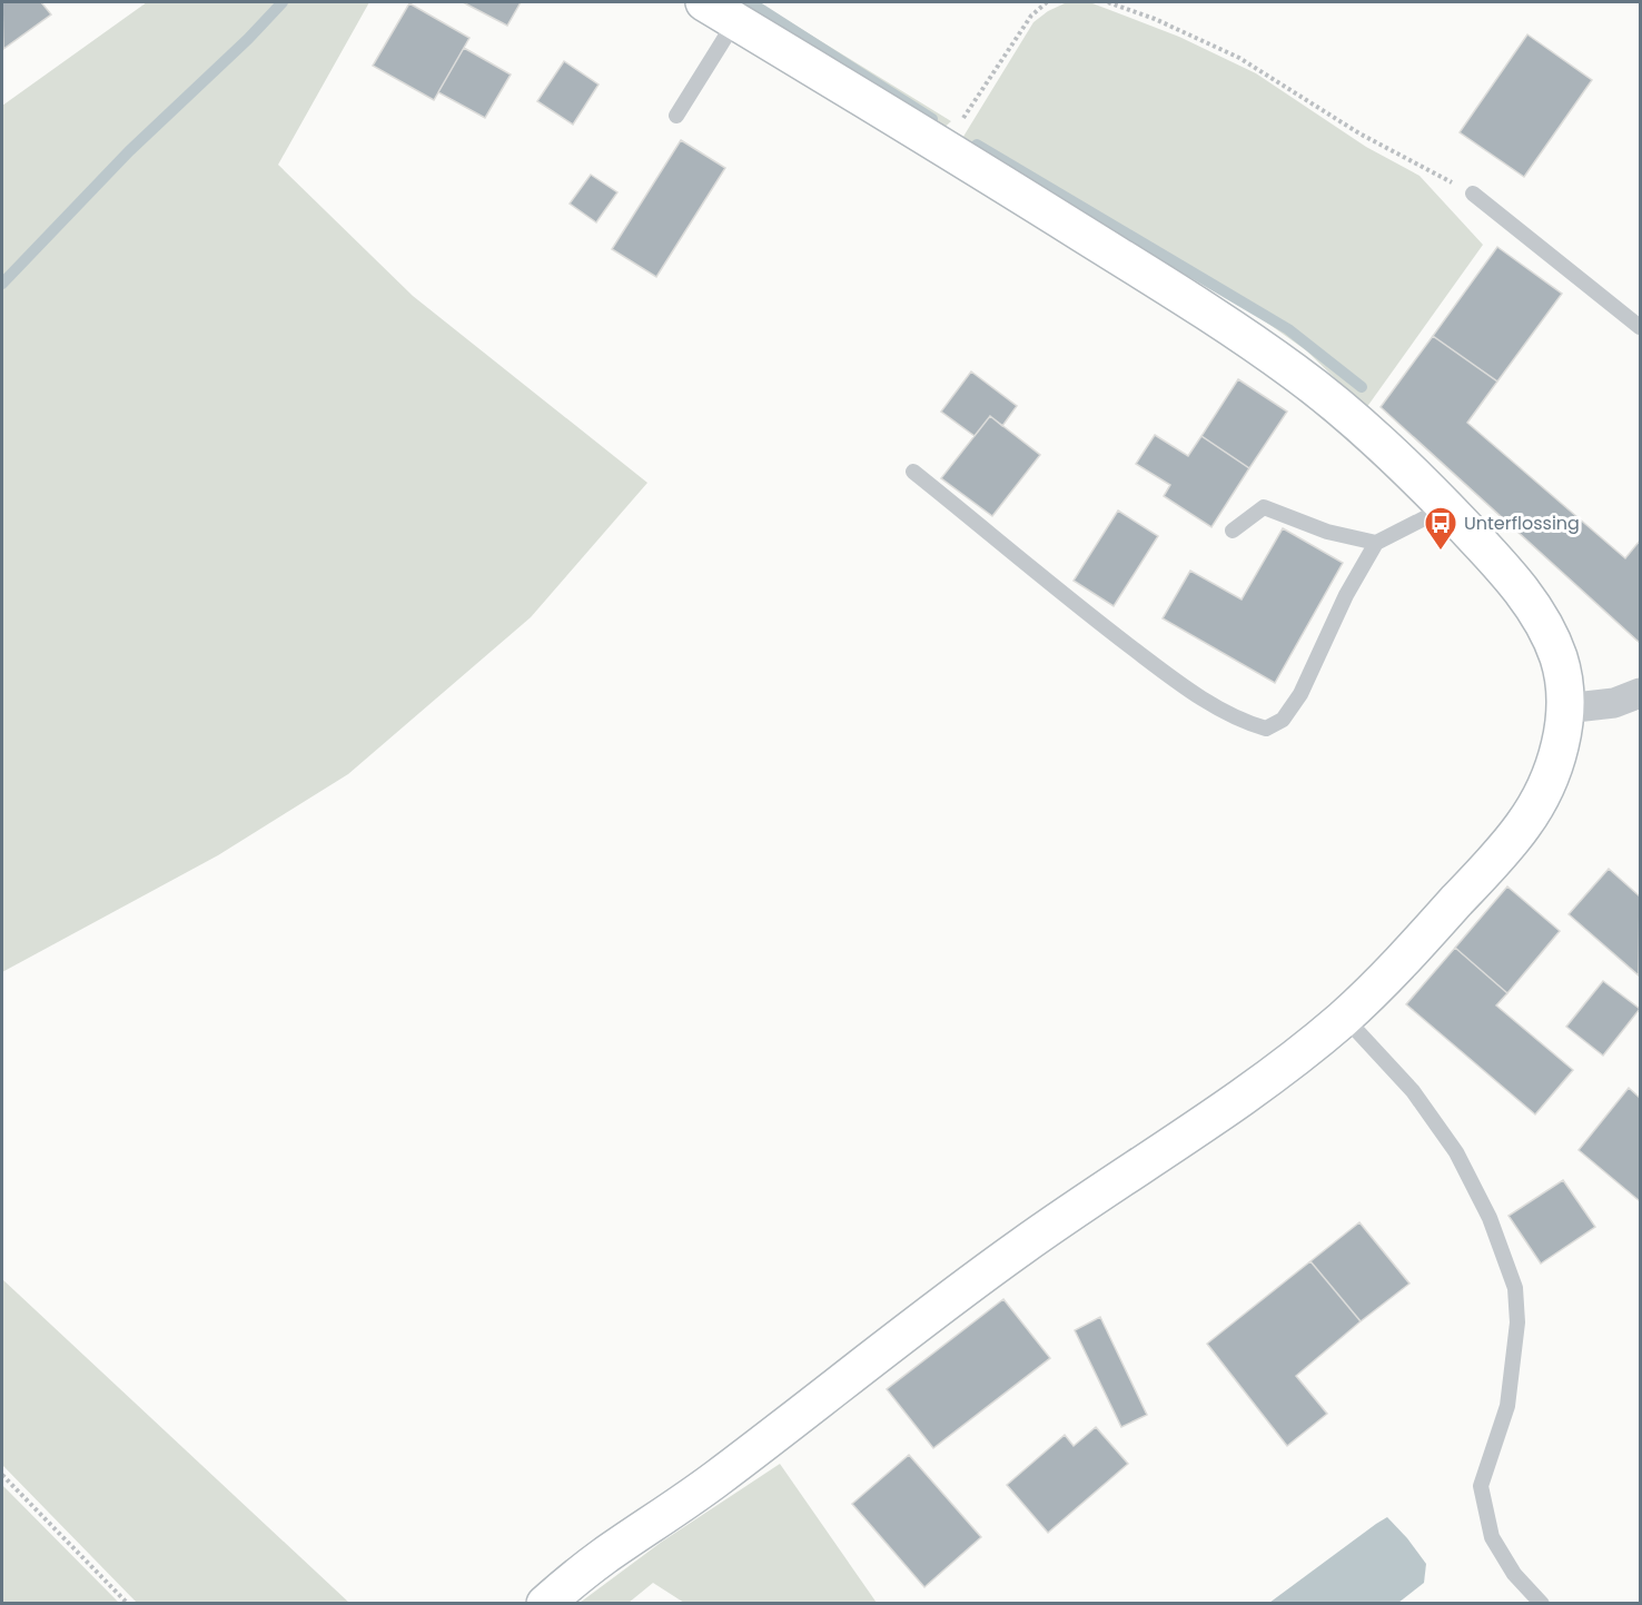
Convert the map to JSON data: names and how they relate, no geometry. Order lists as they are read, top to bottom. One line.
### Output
{"places":{"bus stop":["Unterflossing"]}}
